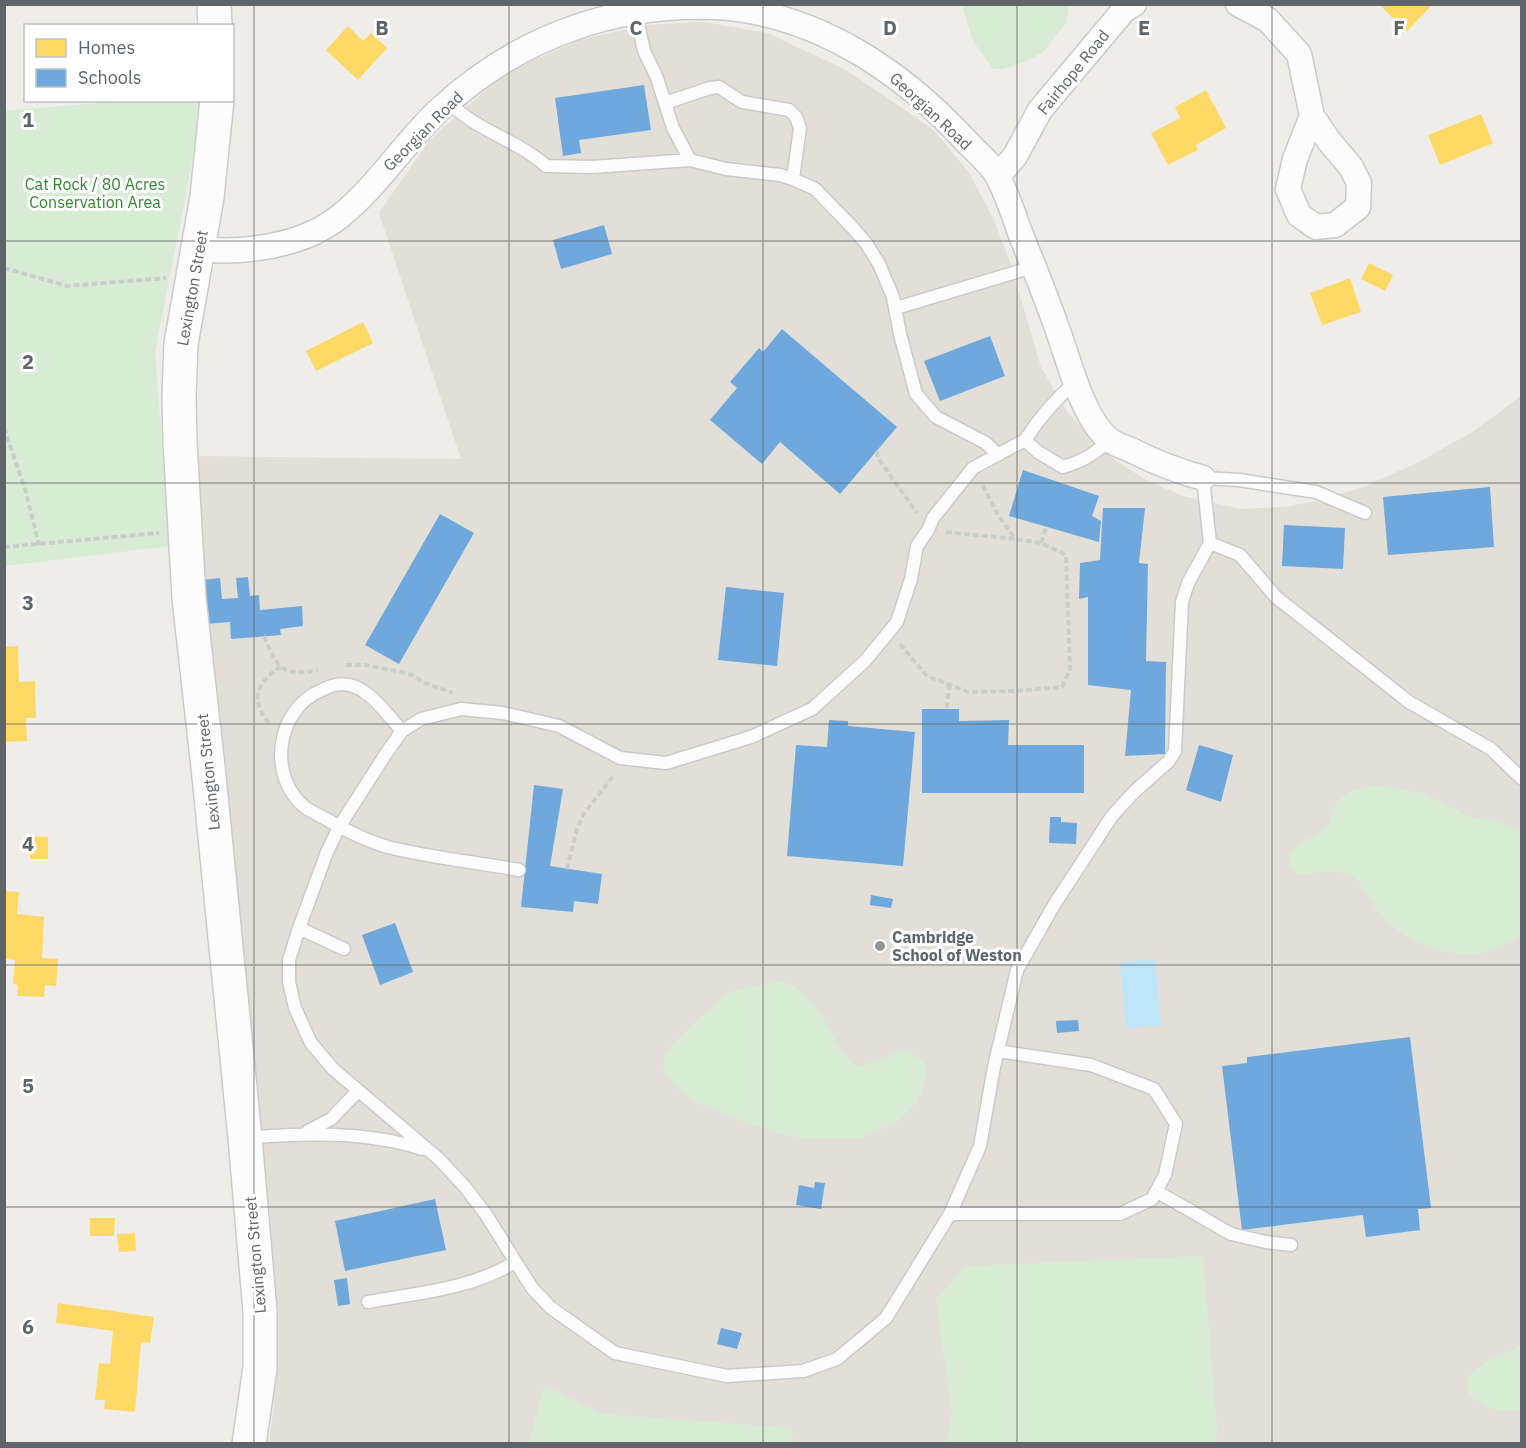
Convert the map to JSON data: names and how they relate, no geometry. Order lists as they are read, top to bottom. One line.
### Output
{"streets":{"street":["Fairhope Road","Georgian Road","Lexington Street"]},"crossings":[["Fairhope Road","Georgian Road"],["Georgian Road","Lexington Street"]],"parks":["Cat Rock / 80 Acres Conservation Area"],"places":["Cambridge School of Weston"],"legend":["Homes","Schools"],"grid":{"columns":["B","C","D","E","F"],"rows":["1","2","3","4","5","6"]}}
